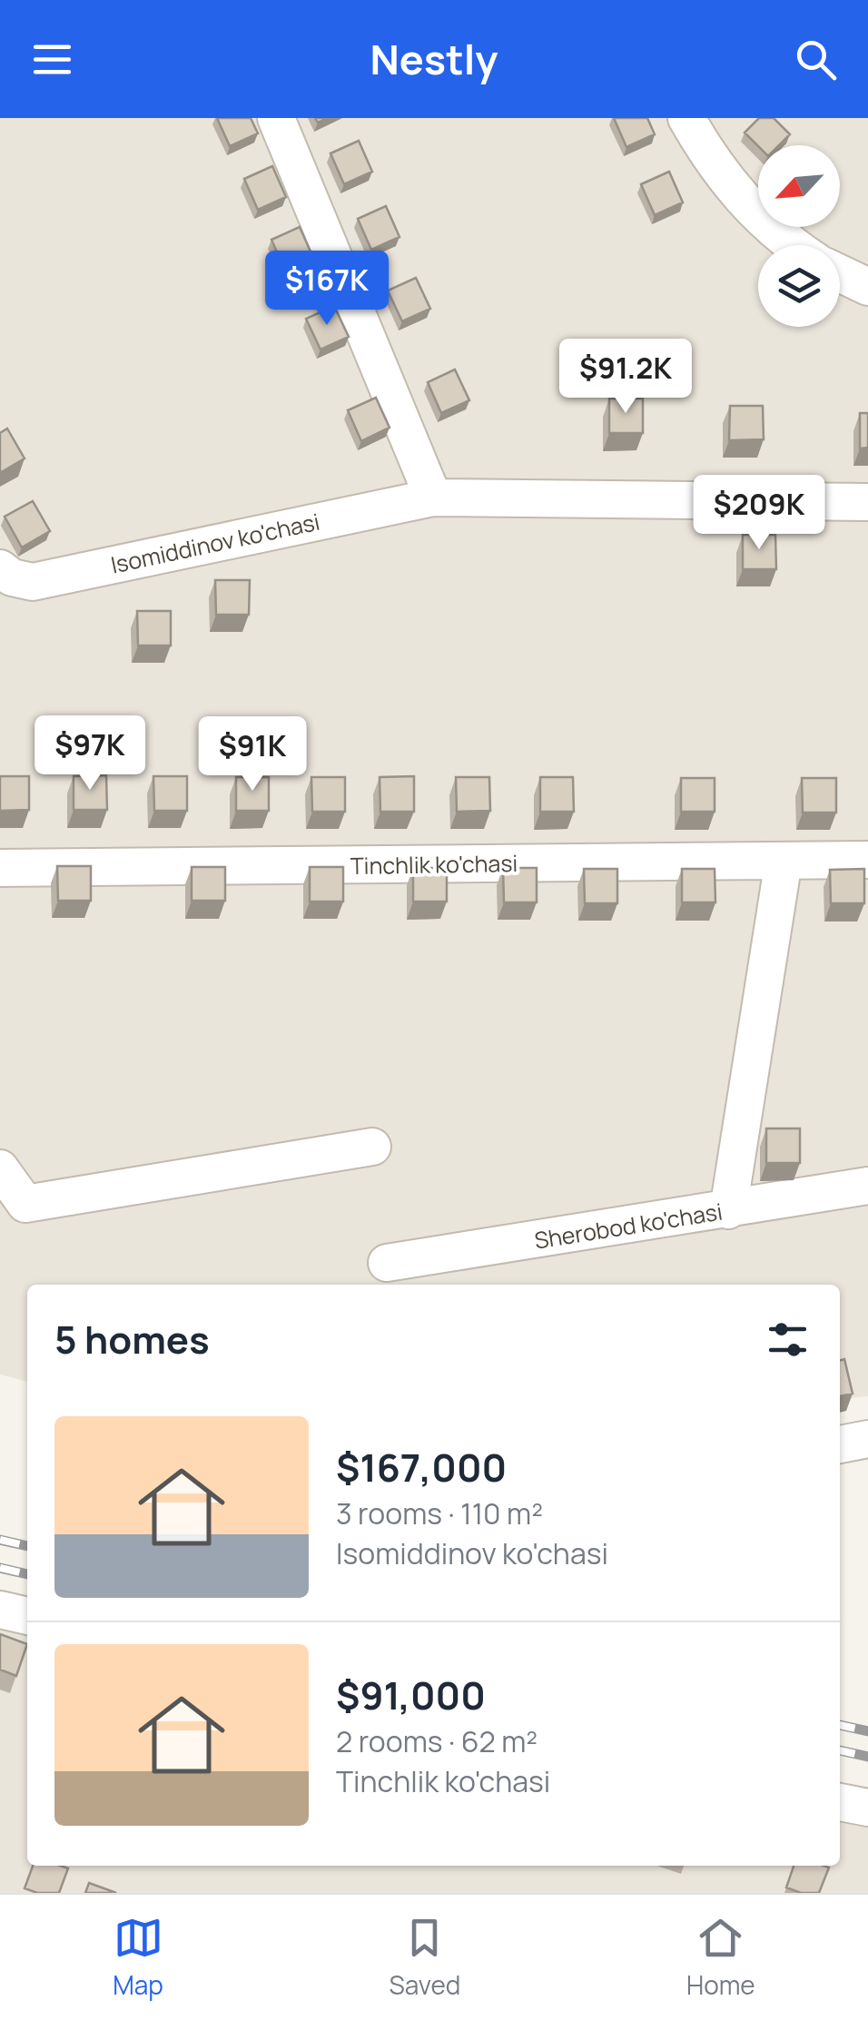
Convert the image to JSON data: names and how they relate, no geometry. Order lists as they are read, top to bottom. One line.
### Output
{"streets":{"street":["Isomiddinov ko'chasi","Tinchlik ko'chasi","Sherobod ko'chasi"]},"north":"bottom left","page":{"header":"Nestly","price":["$167K","$91.2K","$209K","$97K","$91K"],"heading":"5 homes","list":[{"name":"$167,000","note":"3 rooms · 110 m² · Isomiddinov ko'chasi"},{"name":"$91,000","note":"2 rooms · 62 m² · Tinchlik ko'chasi"}],"tabs":["Map","Saved","Home"]}}
